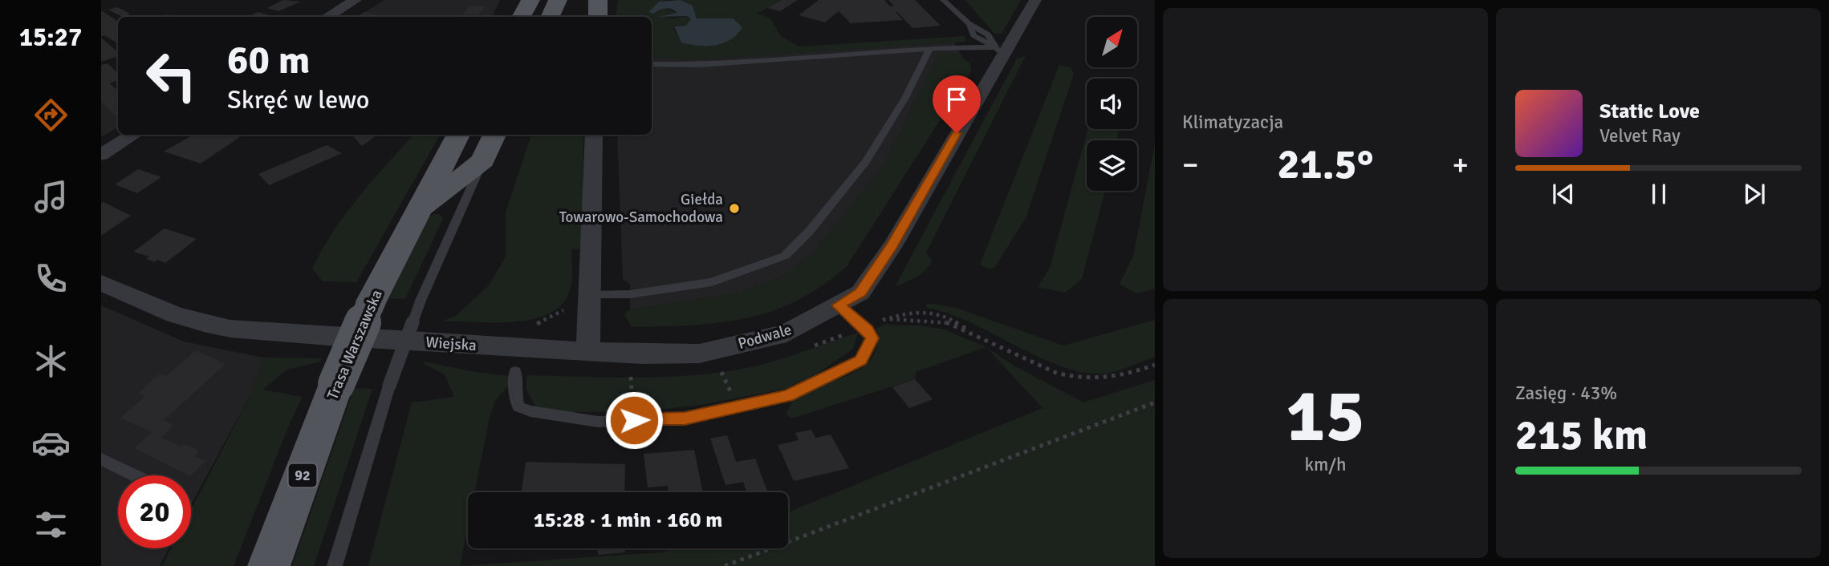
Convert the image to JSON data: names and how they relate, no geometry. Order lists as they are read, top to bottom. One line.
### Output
{"streets":{"main road":["Trasa Warszawska","92"],"street":["Podwale","Wiejska"]},"crossings":[["Podwale","Wiejska"]],"places":["Giełda Towarowo-Samochodowa"],"north":"top right","page":{"tabs":"15:27","tile":["Klimatyzacja",["15","km/h"],["Zasięg · 43%","215 km"]],"turn":["60 m","Skręć w lewo"],"song":["Static Love","Velvet Ray"],"heat":["−","21.5°","+"],"limit":"20","trip":"15:28 · 1 min · 160 m"}}
